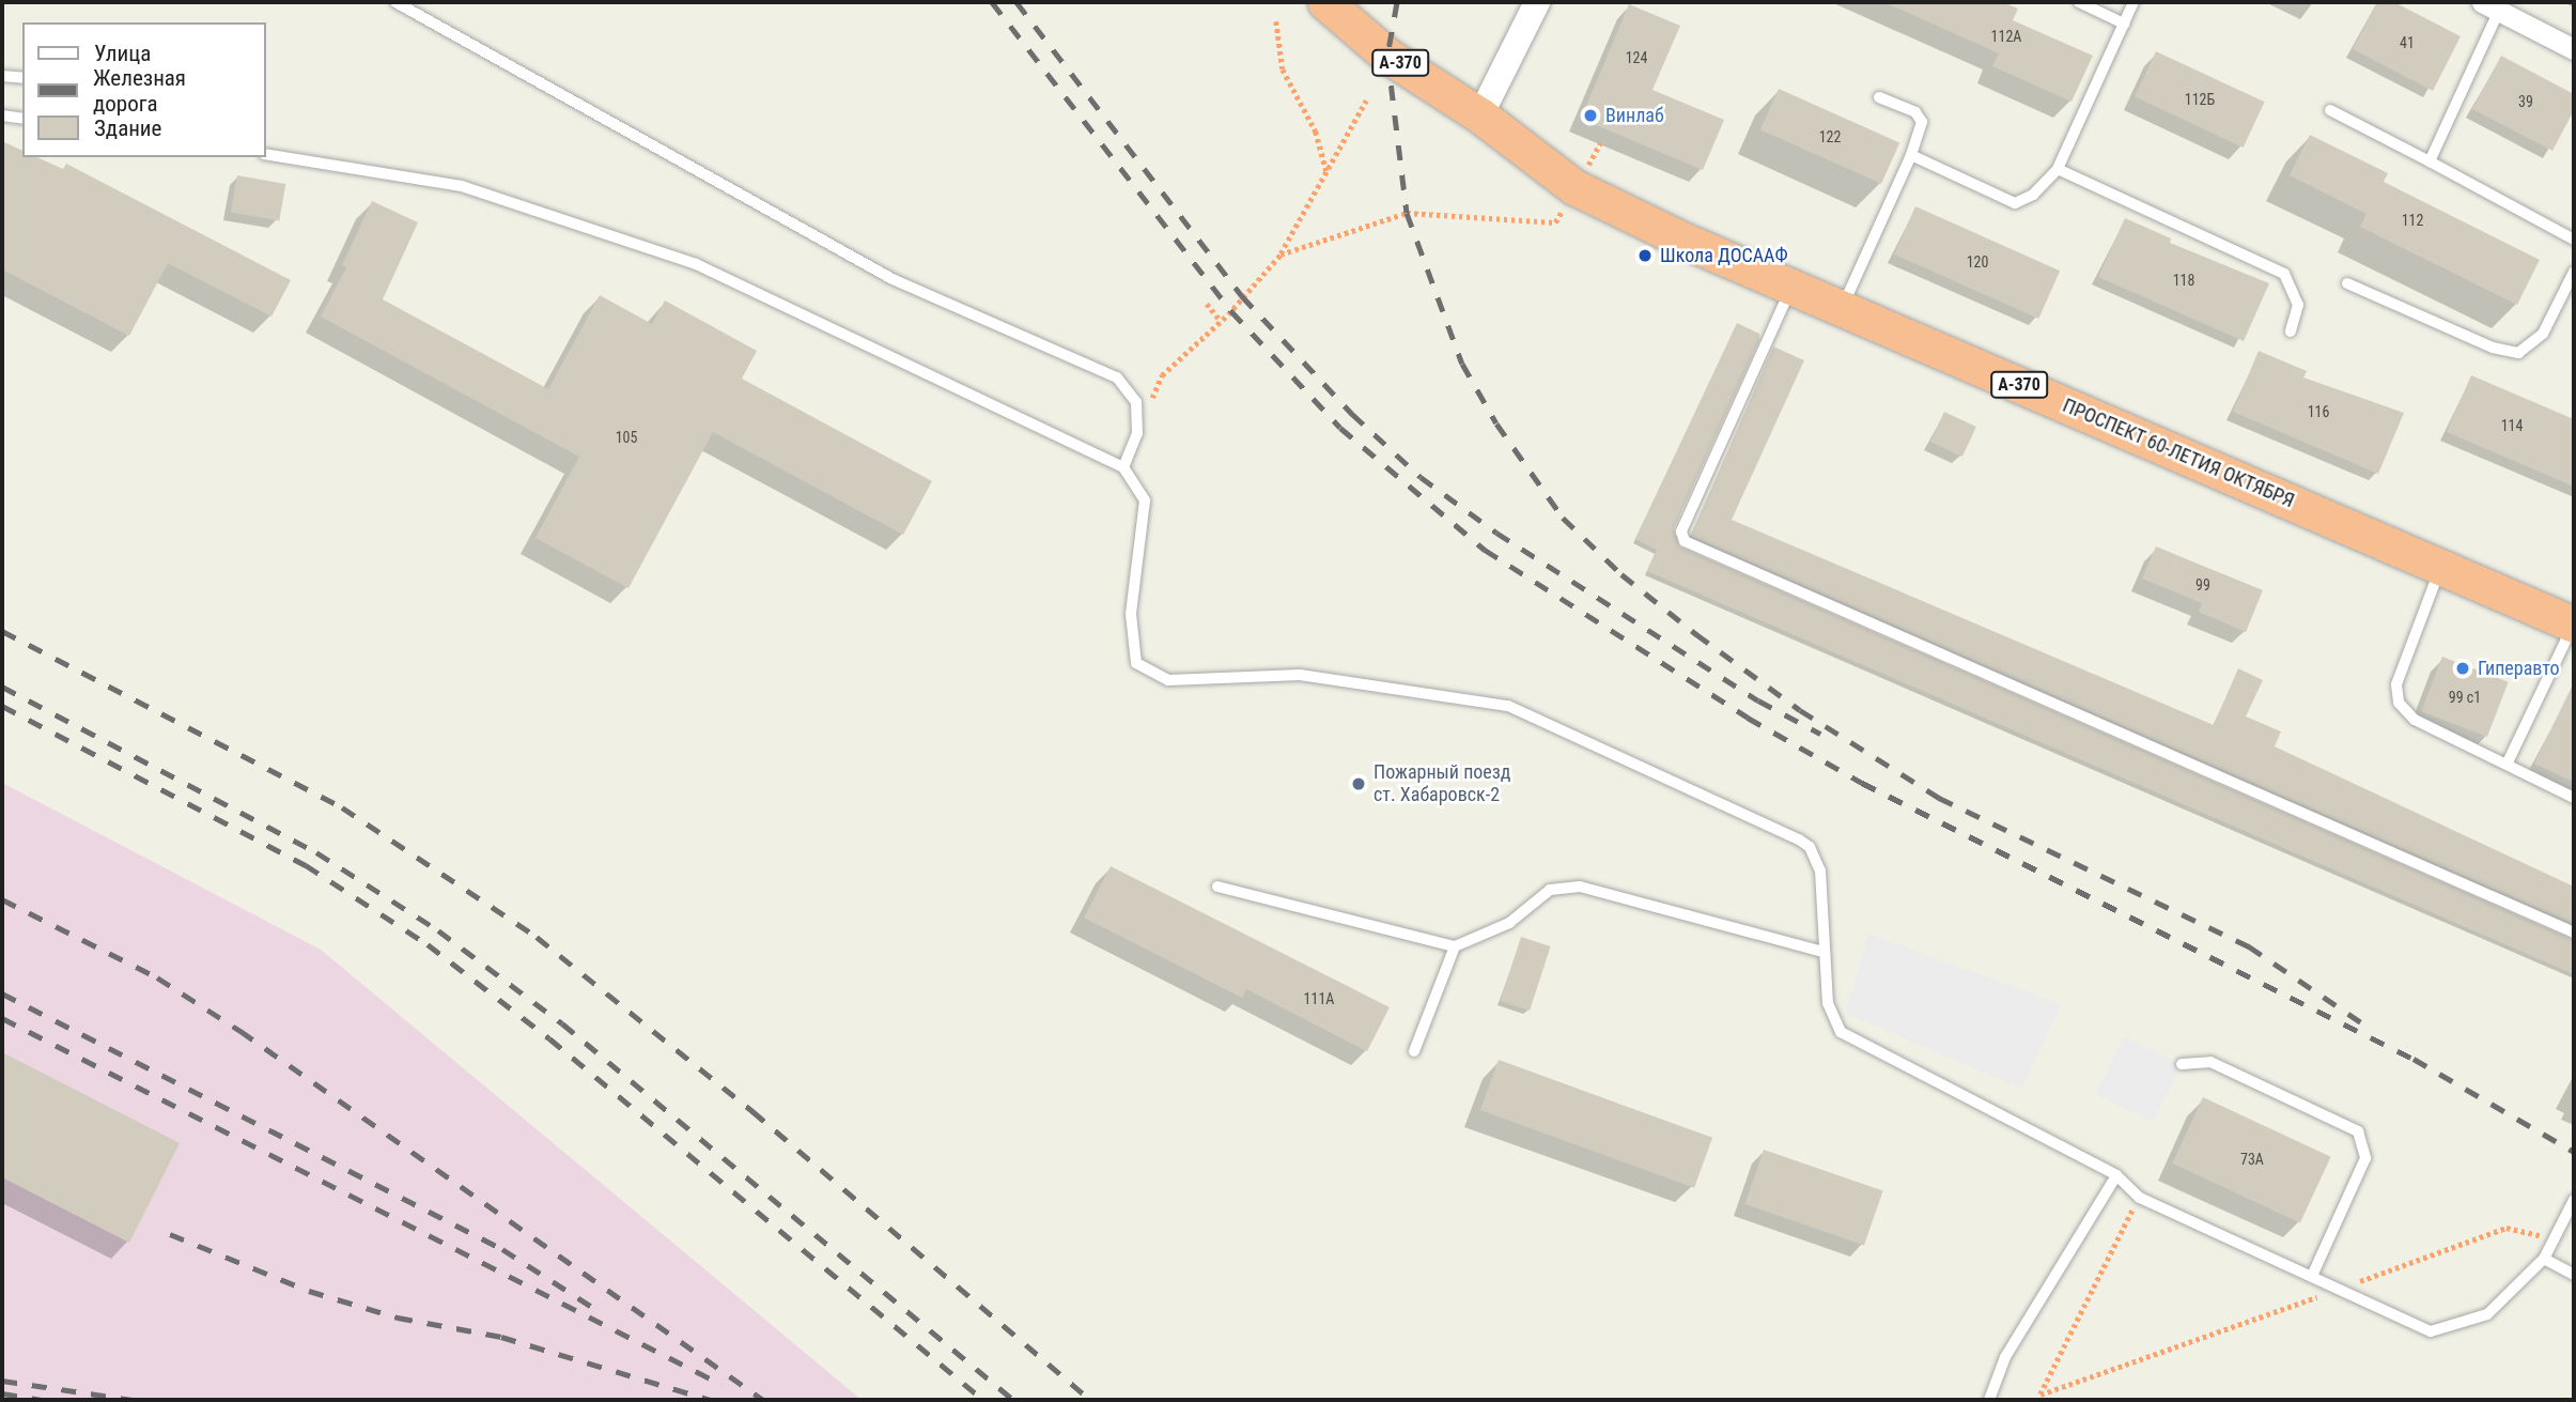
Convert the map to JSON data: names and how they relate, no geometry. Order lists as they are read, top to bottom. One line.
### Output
{"streets":{"highway":["А-370","ПРОСПЕКТ 60-ЛЕТИЯ ОКТЯБРЯ"]},"places":["Винлаб","Школа ДОСААФ","Гиперавто","Пожарный поезд ст. Хабаровск-2"],"house_numbers":["112А","41","124","112Б","39","122","112","120","118","116","114","105","99","99 с1","111А","73А"],"legend":["Улица","Железная дорога","Здание"]}
